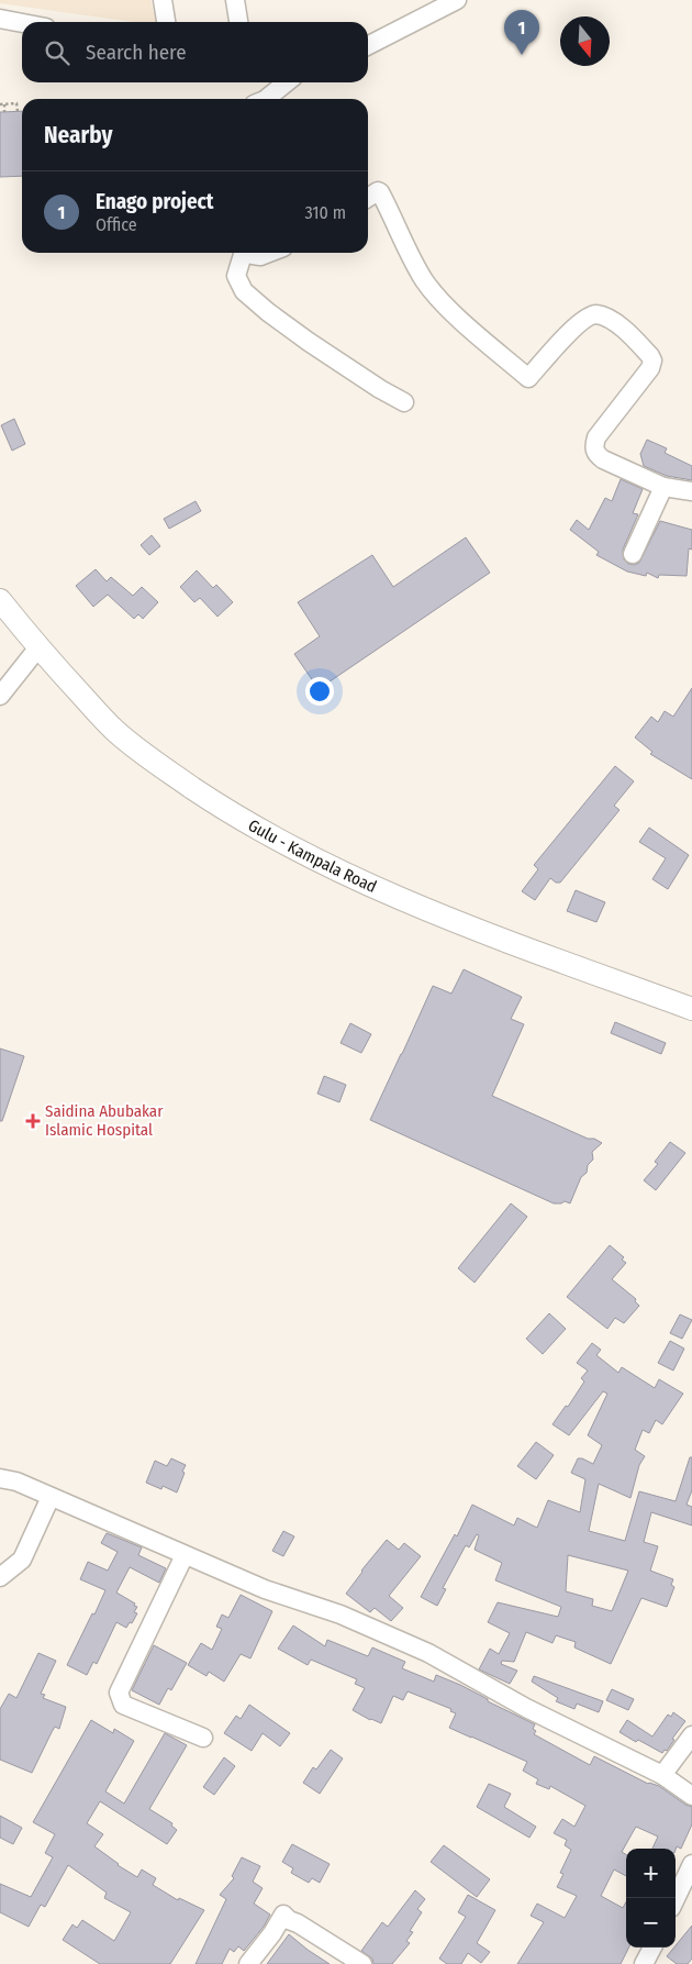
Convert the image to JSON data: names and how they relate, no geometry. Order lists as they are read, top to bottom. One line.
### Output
{"streets":{"main road":["Gulu - Kampala Road"]},"places":{"health":["Saidina Abubakar Islamic Hospital"]},"north":"bottom","page":{"pins":"1","search":"Search here","heading":"Nearby","list":[{"mark":"1","name":"Enago project","note":"Office","value":"310 m"}],"map_buttons":["+","−"]}}
